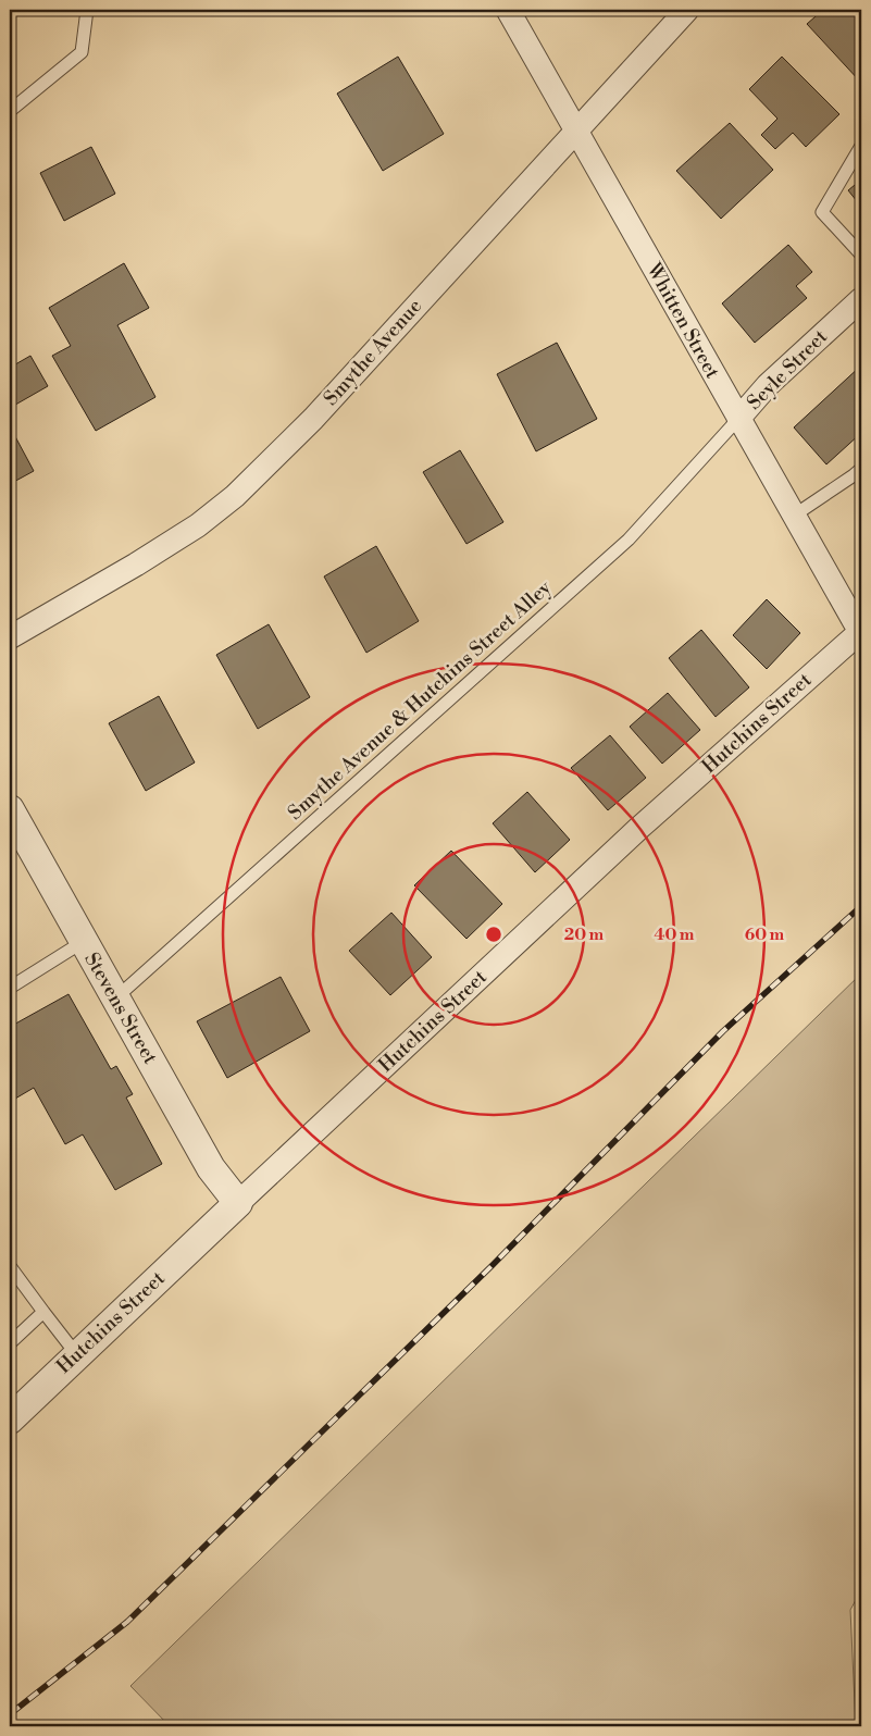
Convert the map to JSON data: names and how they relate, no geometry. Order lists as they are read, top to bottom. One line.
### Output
{"streets":{"street":["Whitten Street","Smythe Avenue","Seyle Street","Hutchins Street","Stevens Street"],"lane":["Smythe Avenue & Hutchins Street Alley"]},"crossings":[["Whitten Street","Smythe Avenue"],["Whitten Street","Seyle Street"],["Whitten Street","Smythe Avenue & Hutchins Street Alley"],["Whitten Street","Hutchins Street"],["Seyle Street","Smythe Avenue & Hutchins Street Alley"],["Smythe Avenue & Hutchins Street Alley","Stevens Street"],["Hutchins Street","Stevens Street"]],"rings":["20 m","40 m","60 m"]}
